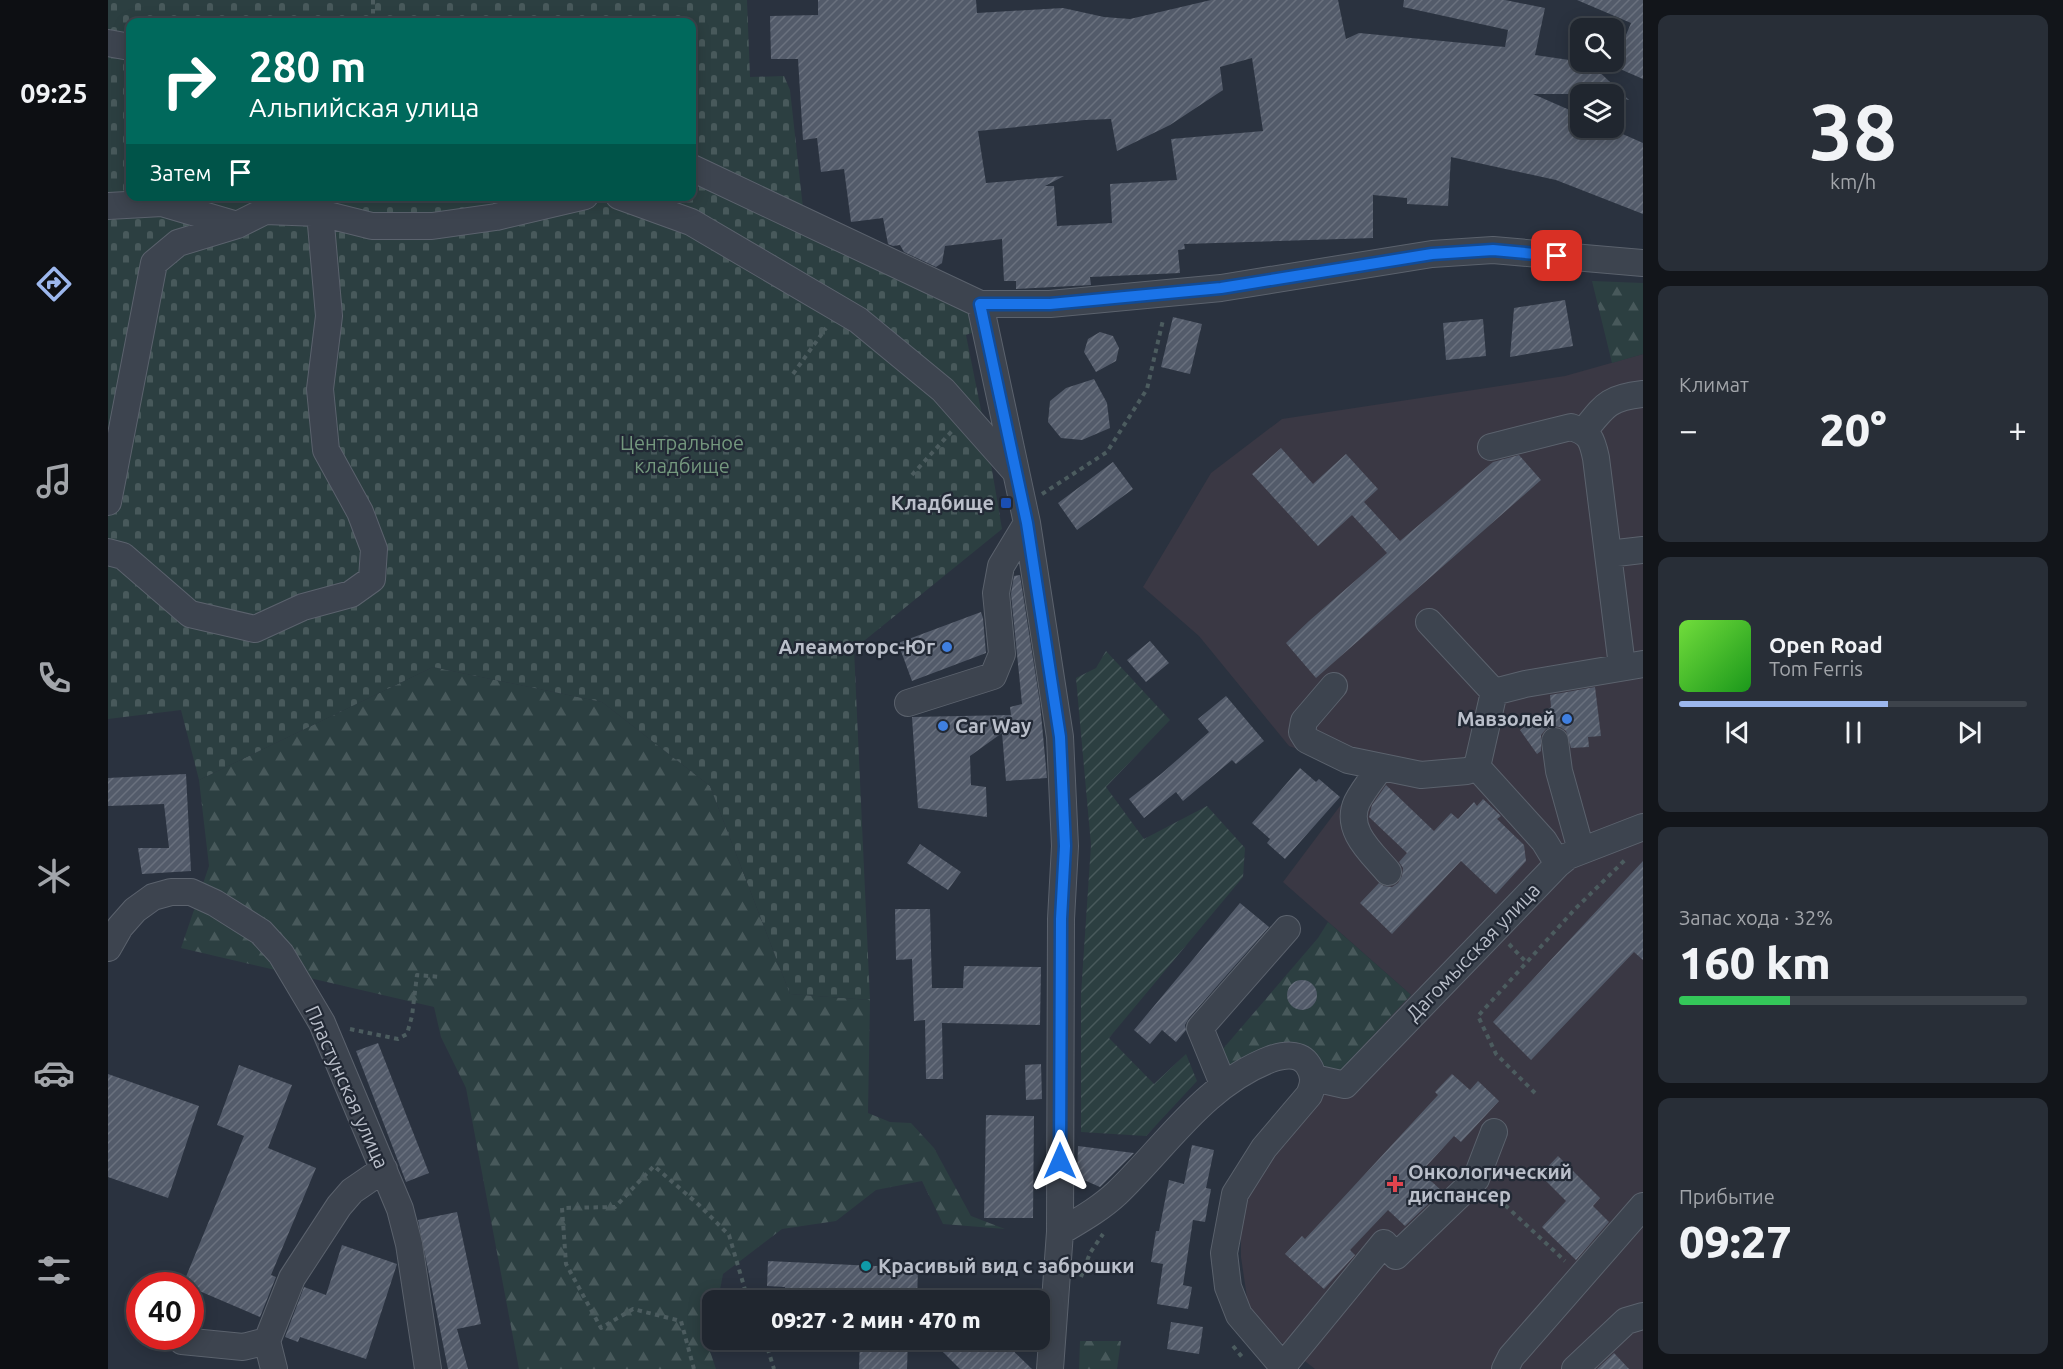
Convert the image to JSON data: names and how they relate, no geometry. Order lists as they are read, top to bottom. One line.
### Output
{"streets":{"street":["Дагомысская улица","Пластунская улица"]},"parks":["Центральное кладбище"],"places":{"transit":["Кладбище"],"other":["Алеамоторс-Юг","Мавзолей","Car Way","Красивый вид с заброшки"],"health":["Онкологический диспансер"]},"page":{"tabs":"09:25","tile":[["38","km/h"],"Климат",["Запас хода · 32%","160 km"],["Прибытие","09:27"]],"turn":["280 m","Альпийская улица"],"then":"Затем","heat":["−","20°","+"],"song":["Open Road","Tom Ferris"],"limit":"40","trip":"09:27 · 2 мин · 470 m"}}
